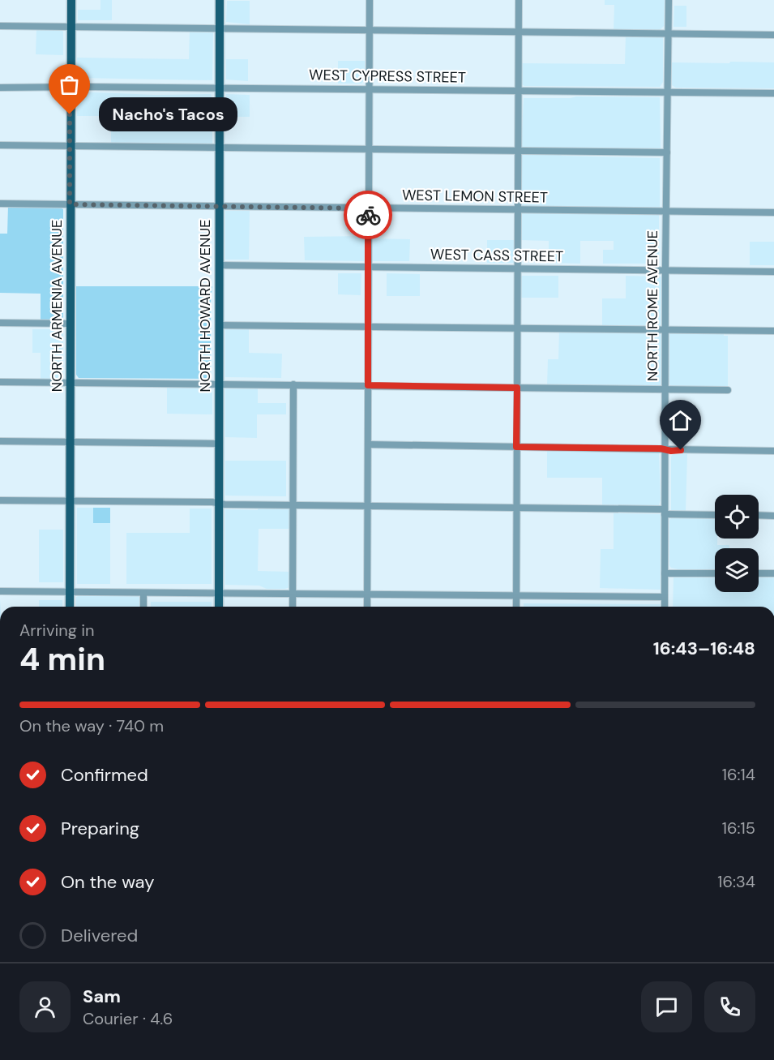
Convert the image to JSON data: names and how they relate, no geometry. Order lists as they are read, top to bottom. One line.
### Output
{"streets":{"main road":["NORTH ARMENIA AVENUE","NORTH HOWARD AVENUE"],"street":["WEST CYPRESS STREET","WEST LEMON STREET","WEST CASS STREET","NORTH ROME AVENUE"]},"crossings":[["WEST CYPRESS STREET","NORTH ARMENIA AVENUE"],["WEST CYPRESS STREET","NORTH HOWARD AVENUE"],["WEST CYPRESS STREET","NORTH ROME AVENUE"],["WEST LEMON STREET","NORTH ARMENIA AVENUE"],["WEST LEMON STREET","NORTH HOWARD AVENUE"],["WEST LEMON STREET","NORTH ROME AVENUE"],["WEST CASS STREET","NORTH HOWARD AVENUE"],["WEST CASS STREET","NORTH ROME AVENUE"]],"places":["Nacho's Tacos"],"page":{"bubble":"Nacho's Tacos","heading":["4 min","Arriving in","16:43–16:48"],"panel":["Sam","Courier · 4.6"],"bar":"On the way · 740 m","list":[["Confirmed","16:14"],["Preparing","16:15"],["On the way","16:34"],"Delivered"]}}
